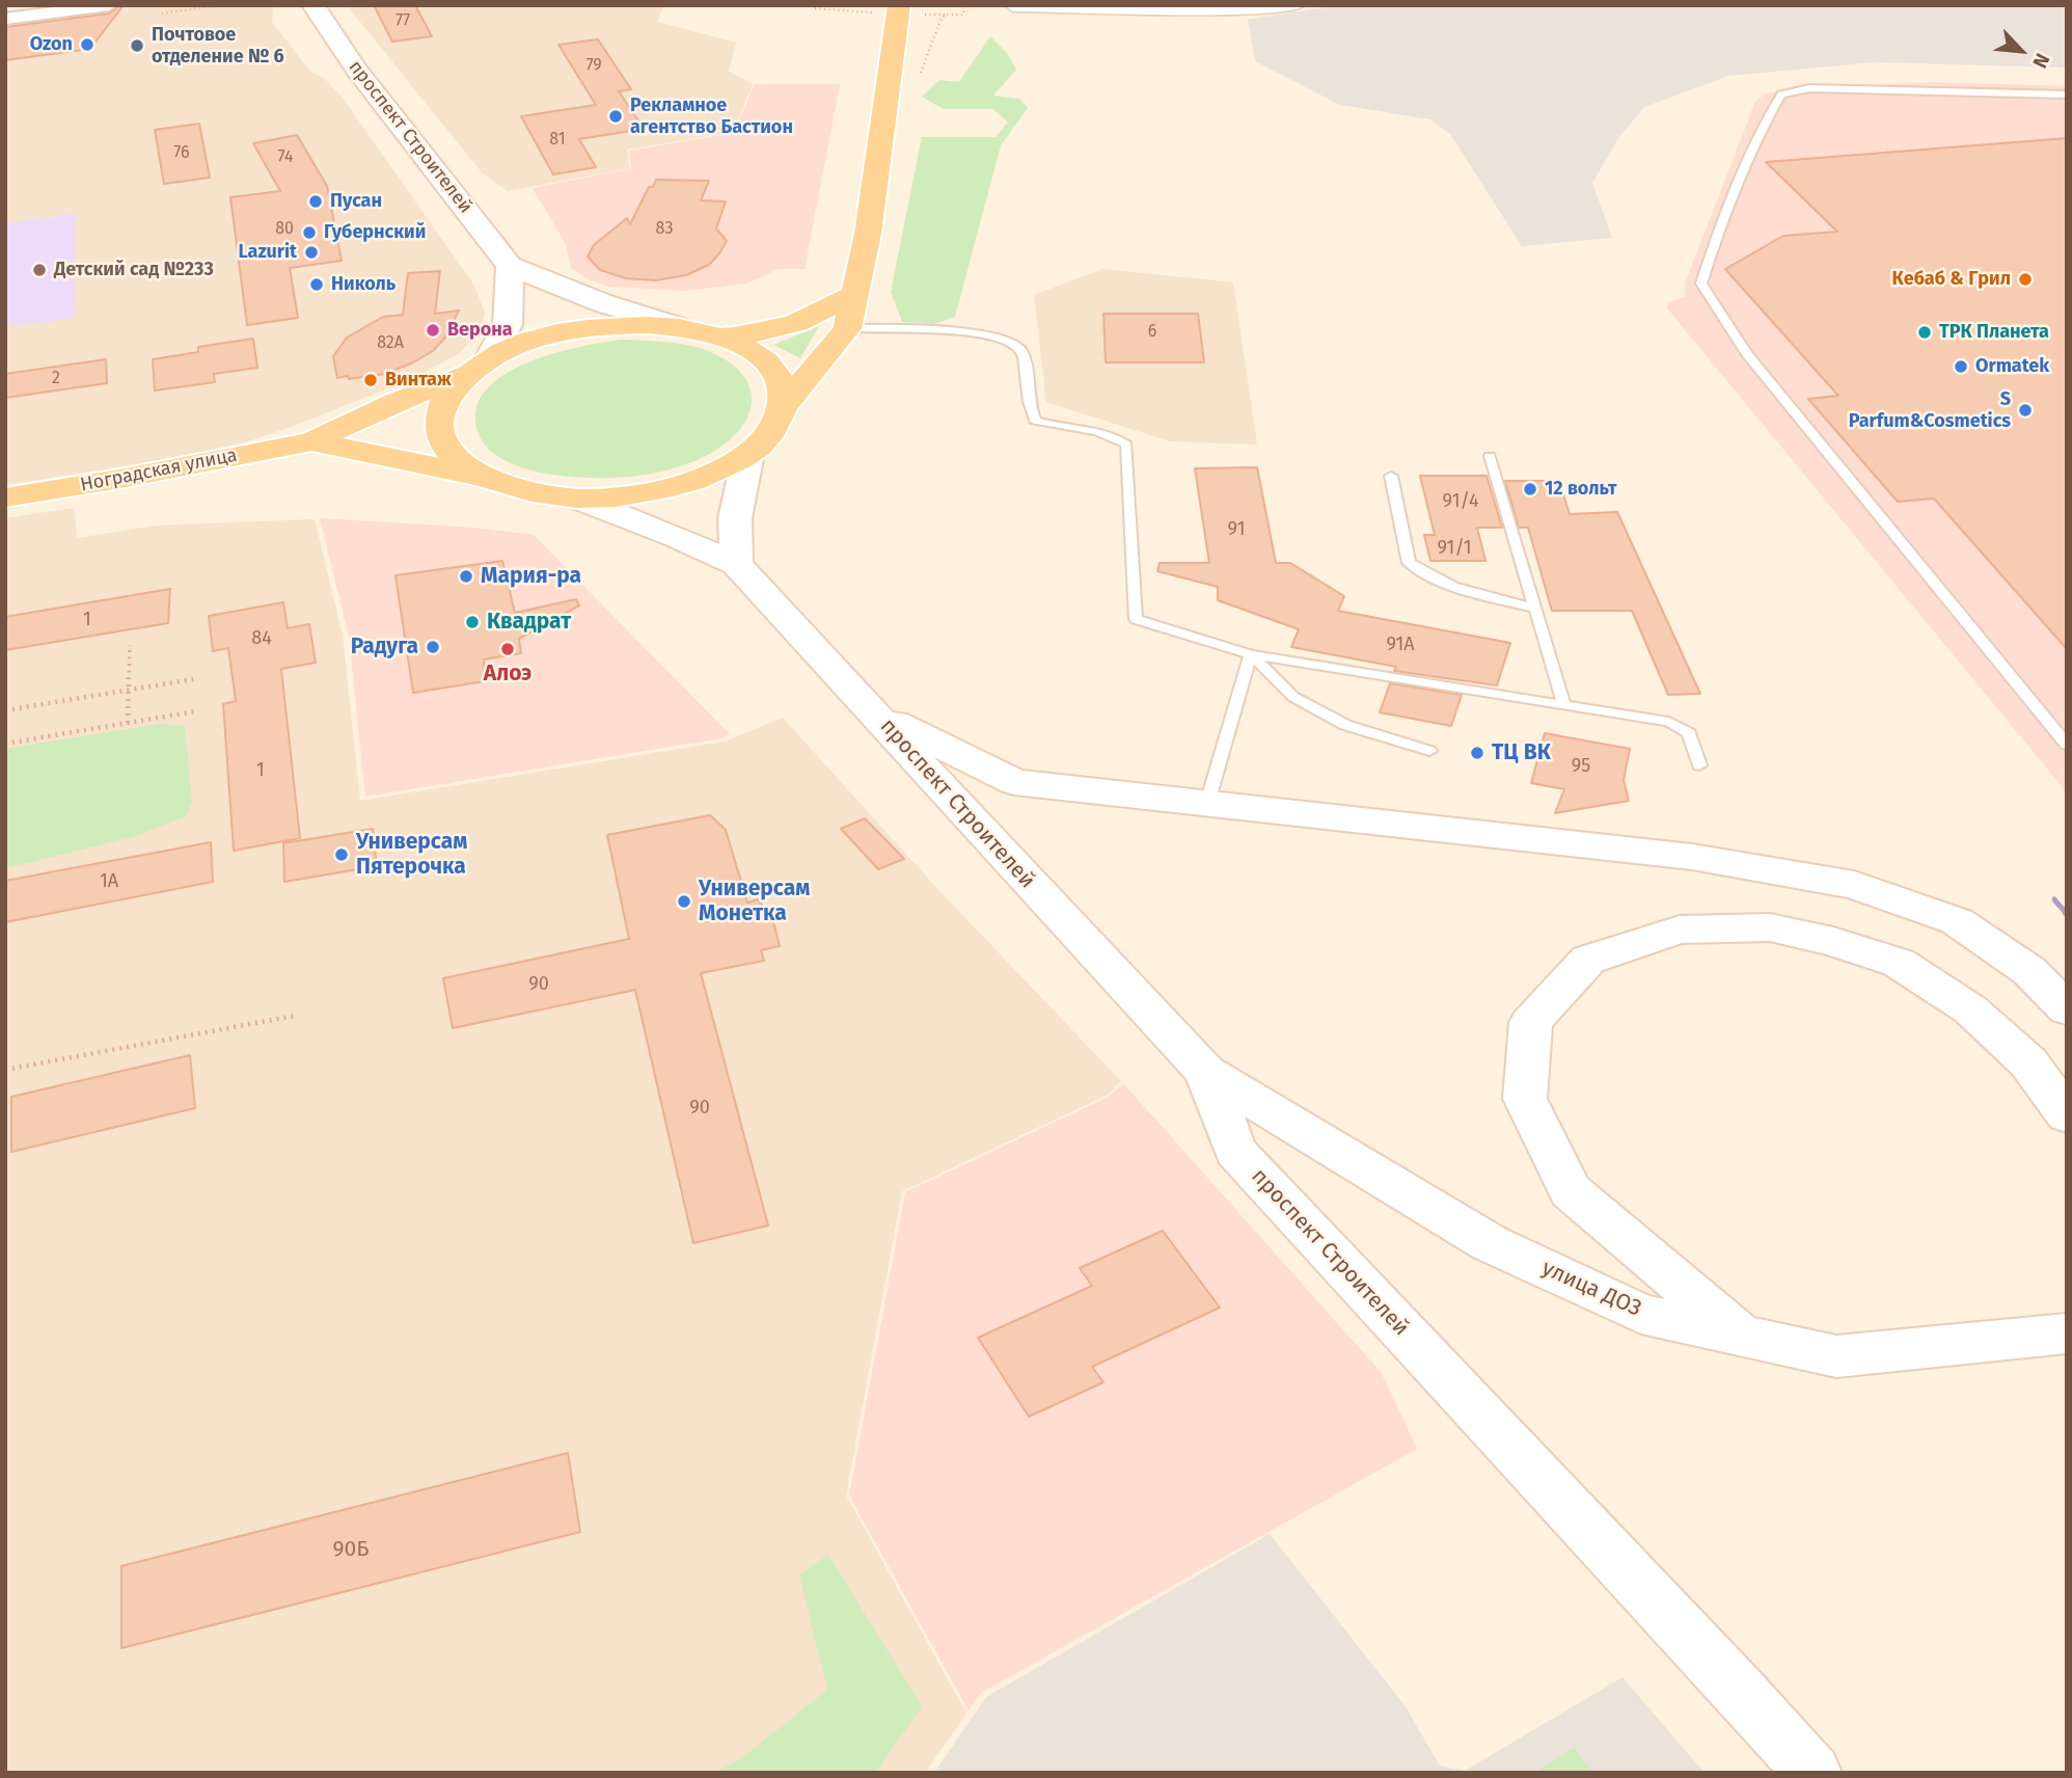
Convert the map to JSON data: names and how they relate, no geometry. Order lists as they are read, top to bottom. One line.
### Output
{"streets":{"main road":["проспект Строителей","Ноградская улица","улица ДОЗ"]},"crossings":[["проспект Строителей","улица ДОЗ"]],"places":["Ozon","Почтовое отделение № 6","Рекламное агентство Бастион","Пусан","Губернский","Lazurit","Детский сад №233","Кeбаб & Грил","Николь","Верона","ТРК Планета","Ormatek","Винтаж","S Parfum&Cosmetics","12 вольт","Мария-ра","Квадрат","Радуга","Алоэ","ТЦ ВК","Универсам Пятерочка","Универсам Монетка"],"house_numbers":["77","79","81","76","74","80","83","6","82А","2","91/4","91","91/1","1","84","91А","95","1","1А","90","90","90Б"],"north":"bottom right"}
